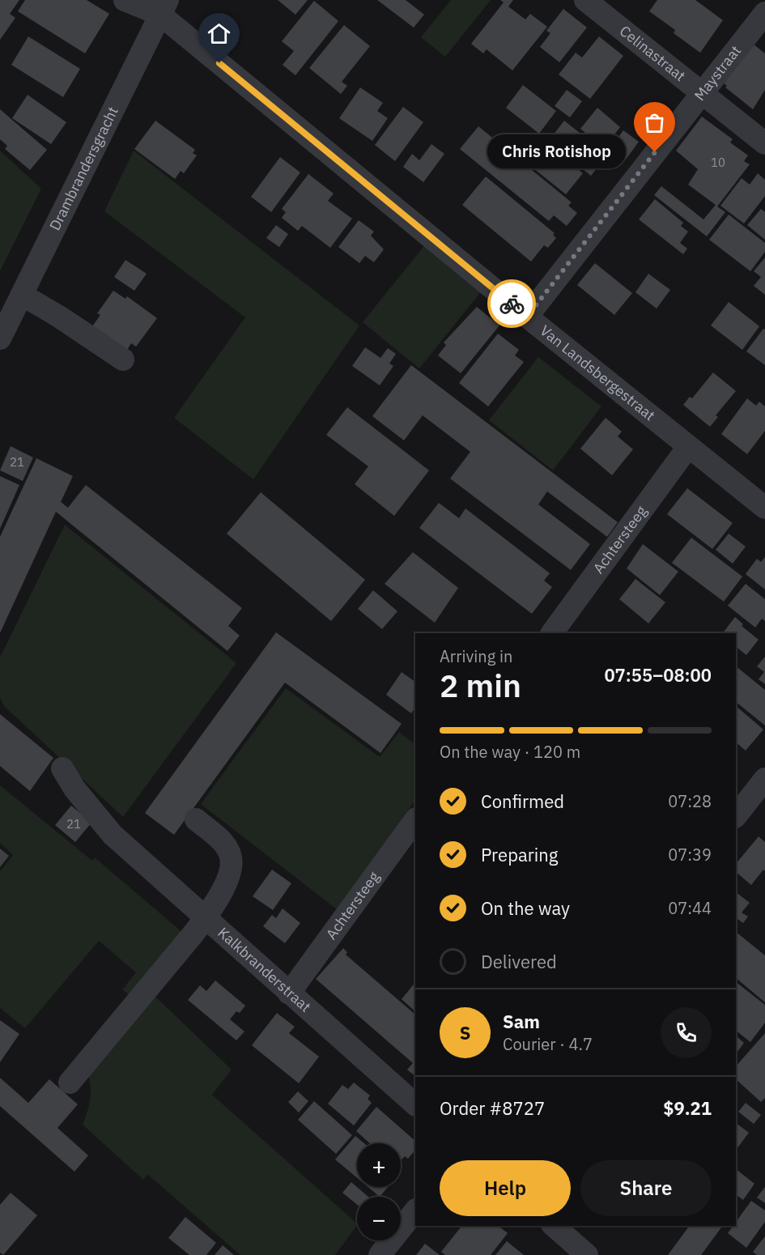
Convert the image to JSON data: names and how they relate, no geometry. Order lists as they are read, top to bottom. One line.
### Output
{"streets":{"street":["Celinastraat","Maystraat","Drambrandersgracht","Van Landsbergestraat","Achtersteeg","Kalkbranderstraat"]},"crossings":[["Celinastraat","Maystraat"],["Maystraat","Van Landsbergestraat"],["Drambrandersgracht","Van Landsbergestraat"],["Van Landsbergestraat","Achtersteeg"],["Achtersteeg","Kalkbranderstraat"]],"places":["Chris Rotishop"],"house_numbers":["10","21","21"],"page":{"bubble":"Chris Rotishop","heading":["2 min","Arriving in","07:55–08:00"],"panel":["Sam","Courier · 4.7","Order #8727","$9.21"],"bar":"On the way · 120 m","list":[["Confirmed","07:28"],["Preparing","07:39"],["On the way","07:44"],"Delivered"],"round":"S","map_buttons":["+","−"],"buttons":["Help","Share"]}}
